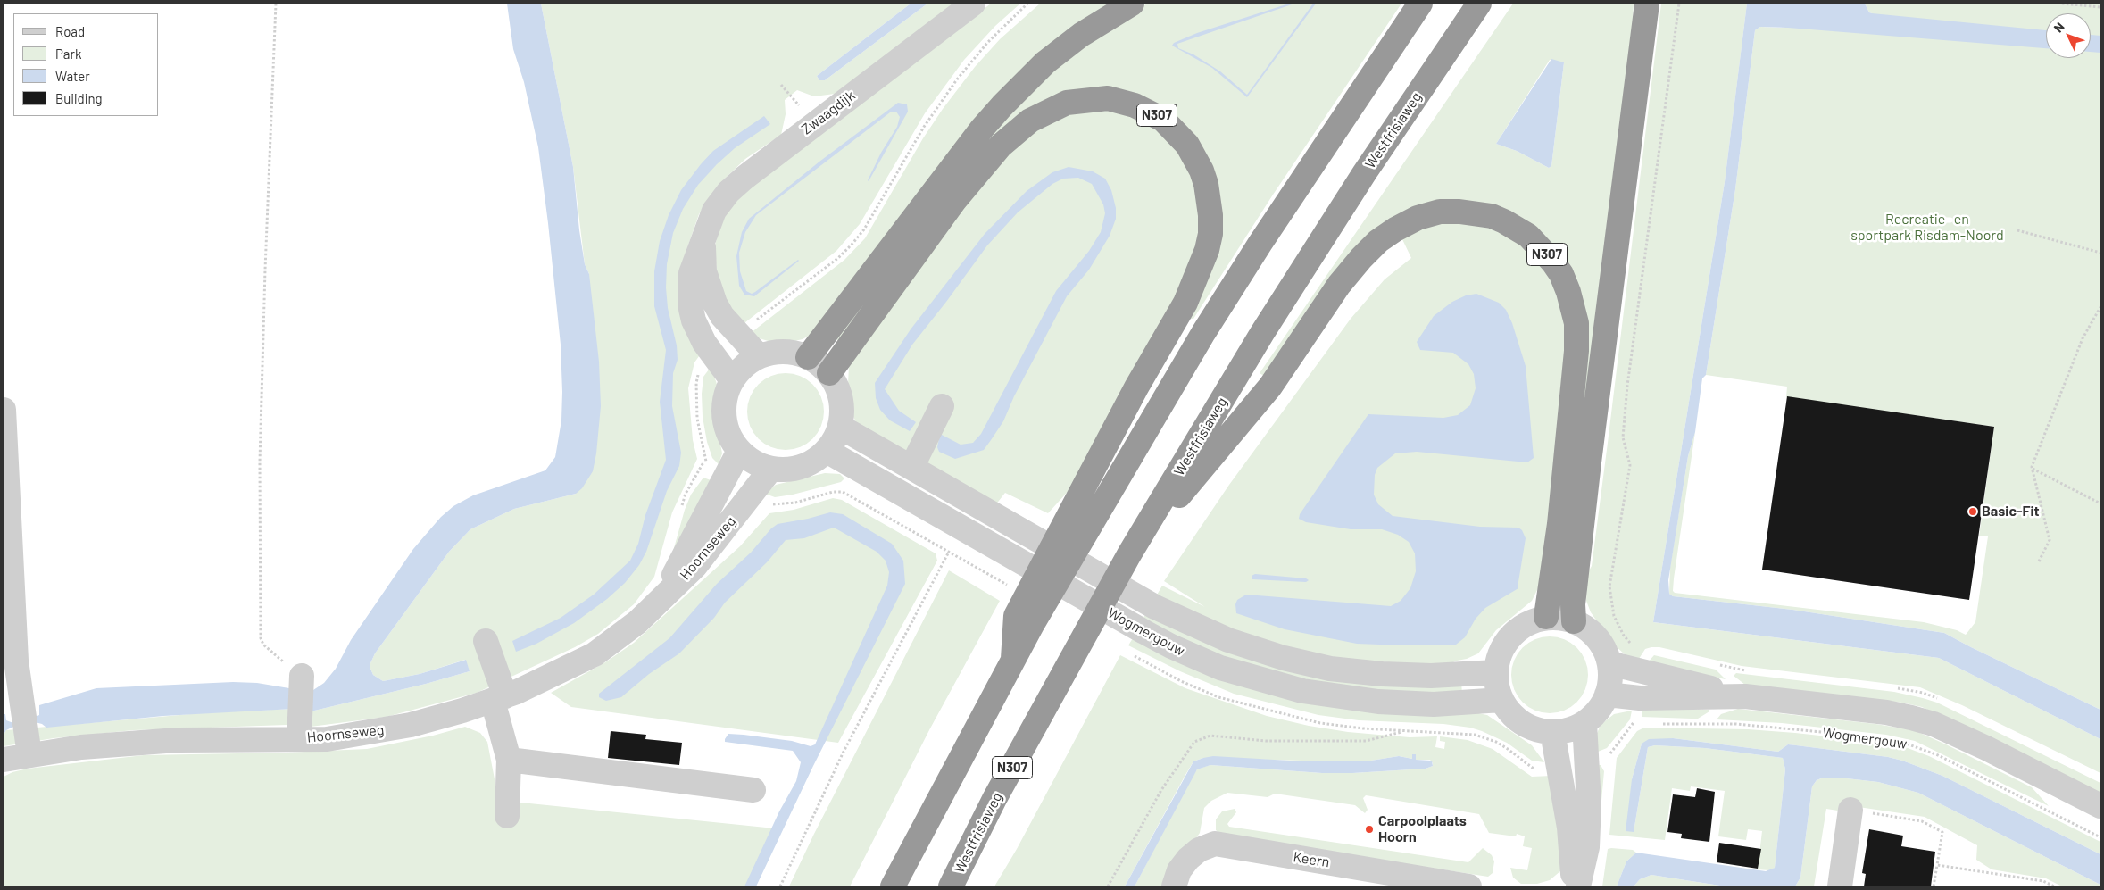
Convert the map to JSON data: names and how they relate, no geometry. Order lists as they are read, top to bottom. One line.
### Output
{"streets":{"highway":["N307","Westfrisiaweg"],"street":["Zwaagdijk","Hoornseweg","Wogmergouw","Keern"]},"crossings":[["Zwaagdijk","N307"],["Zwaagdijk","Hoornseweg"],["Zwaagdijk","Wogmergouw"],["N307","Westfrisiaweg"],["N307","Hoornseweg"],["N307","Wogmergouw"],["Hoornseweg","Wogmergouw"]],"parks":["Recreatie- en sportpark Risdam-Noord"],"places":["Basic-Fit","Carpoolplaats Hoorn"],"legend":["Road","Park","Water","Building"],"north":"top left"}
